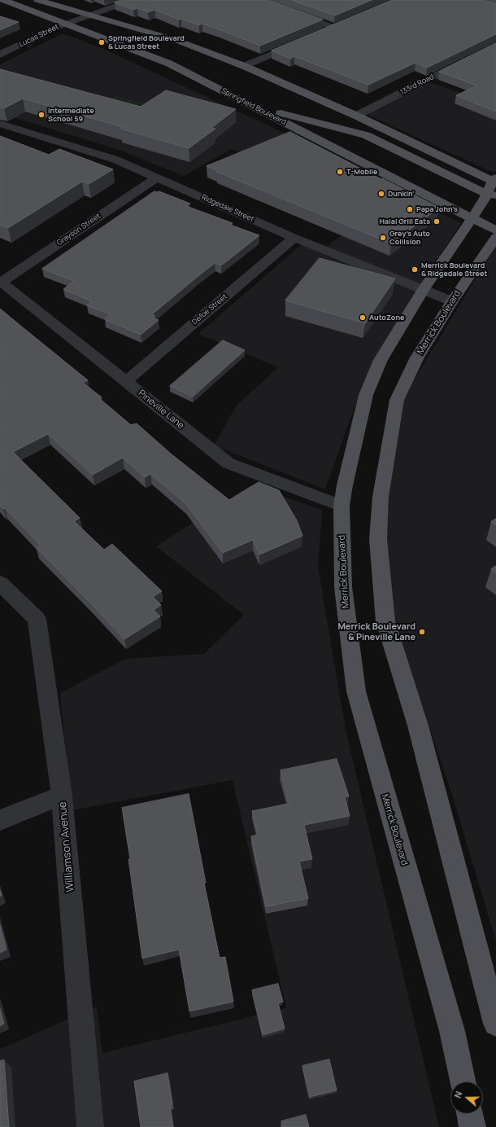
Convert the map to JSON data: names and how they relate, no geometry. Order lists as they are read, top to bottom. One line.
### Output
{"streets":{"main road":["Springfield Boulevard","Merrick Boulevard"],"street":["Lucas Street","133rd Road","Ridgedale Street","Grayson Street","Defoe Street","Pineville Lane","Williamson Avenue"]},"crossings":[["Lucas Street","Springfield Boulevard"],["Springfield Boulevard","Merrick Boulevard"],["Ridgedale Street","Grayson Street"],["Ridgedale Street","Defoe Street"],["Ridgedale Street","Merrick Boulevard"],["Grayson Street","Pineville Lane"],["Defoe Street","Pineville Lane"],["Merrick Boulevard","Pineville Lane"]],"places":["Springfield Boulevard & Lucas Street","Intermediate School 59","T-Mobile","Dunkin'","Papa John's","Halal Grill Eats","Grey’s Auto Collision","Merrick Boulevard & Ridgedale Street","AutoZone","Merrick Boulevard & Pineville Lane"],"north":"left"}
